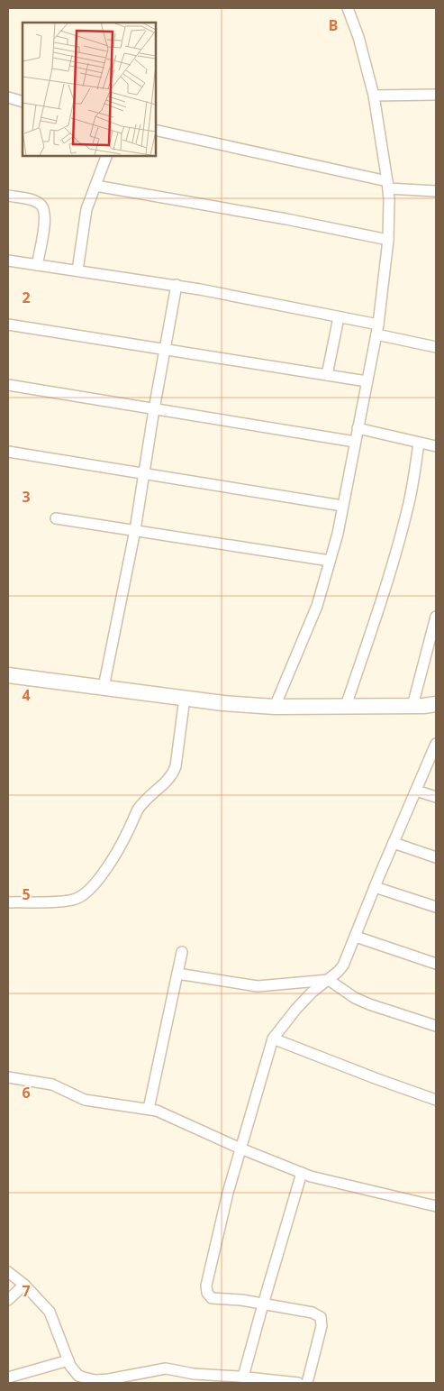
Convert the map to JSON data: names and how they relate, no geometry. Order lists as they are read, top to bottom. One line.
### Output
{"grid":{"columns":["B"],"rows":["2","3","4","5","6","7"]}}
